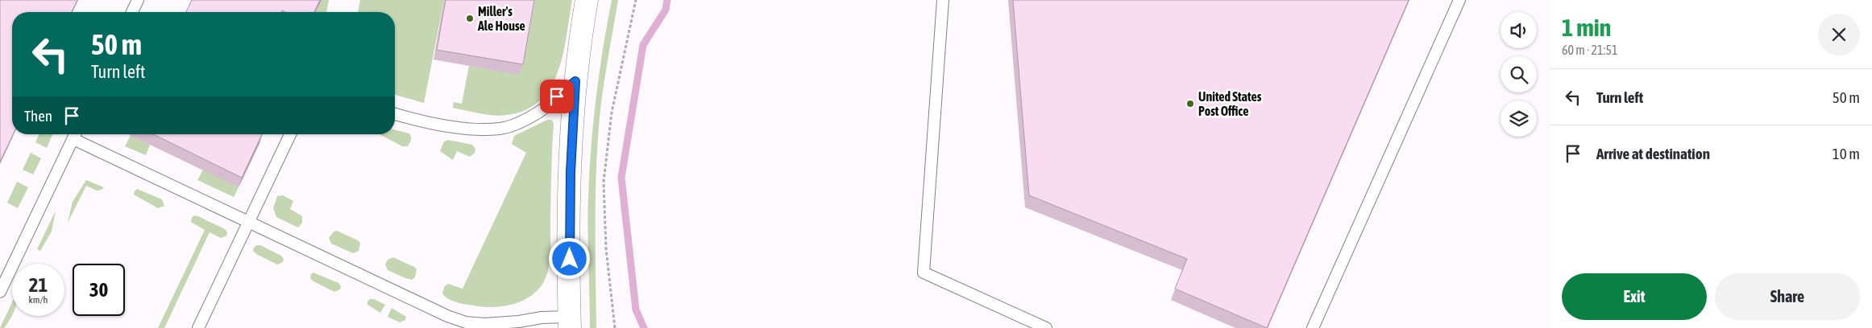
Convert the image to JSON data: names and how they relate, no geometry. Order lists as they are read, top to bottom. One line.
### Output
{"places":["Miller's Ale House","United States Post Office"],"page":{"heading":["1 min","60 m · 21:51"],"turn":["50 m","Turn left"],"list":[{"name":"Turn left","value":"50 m"},{"name":"Arrive at destination","value":"10 m"}],"then":"Then","speed":"21 km/h","limit":"30","buttons":["Exit","Share"]}}
